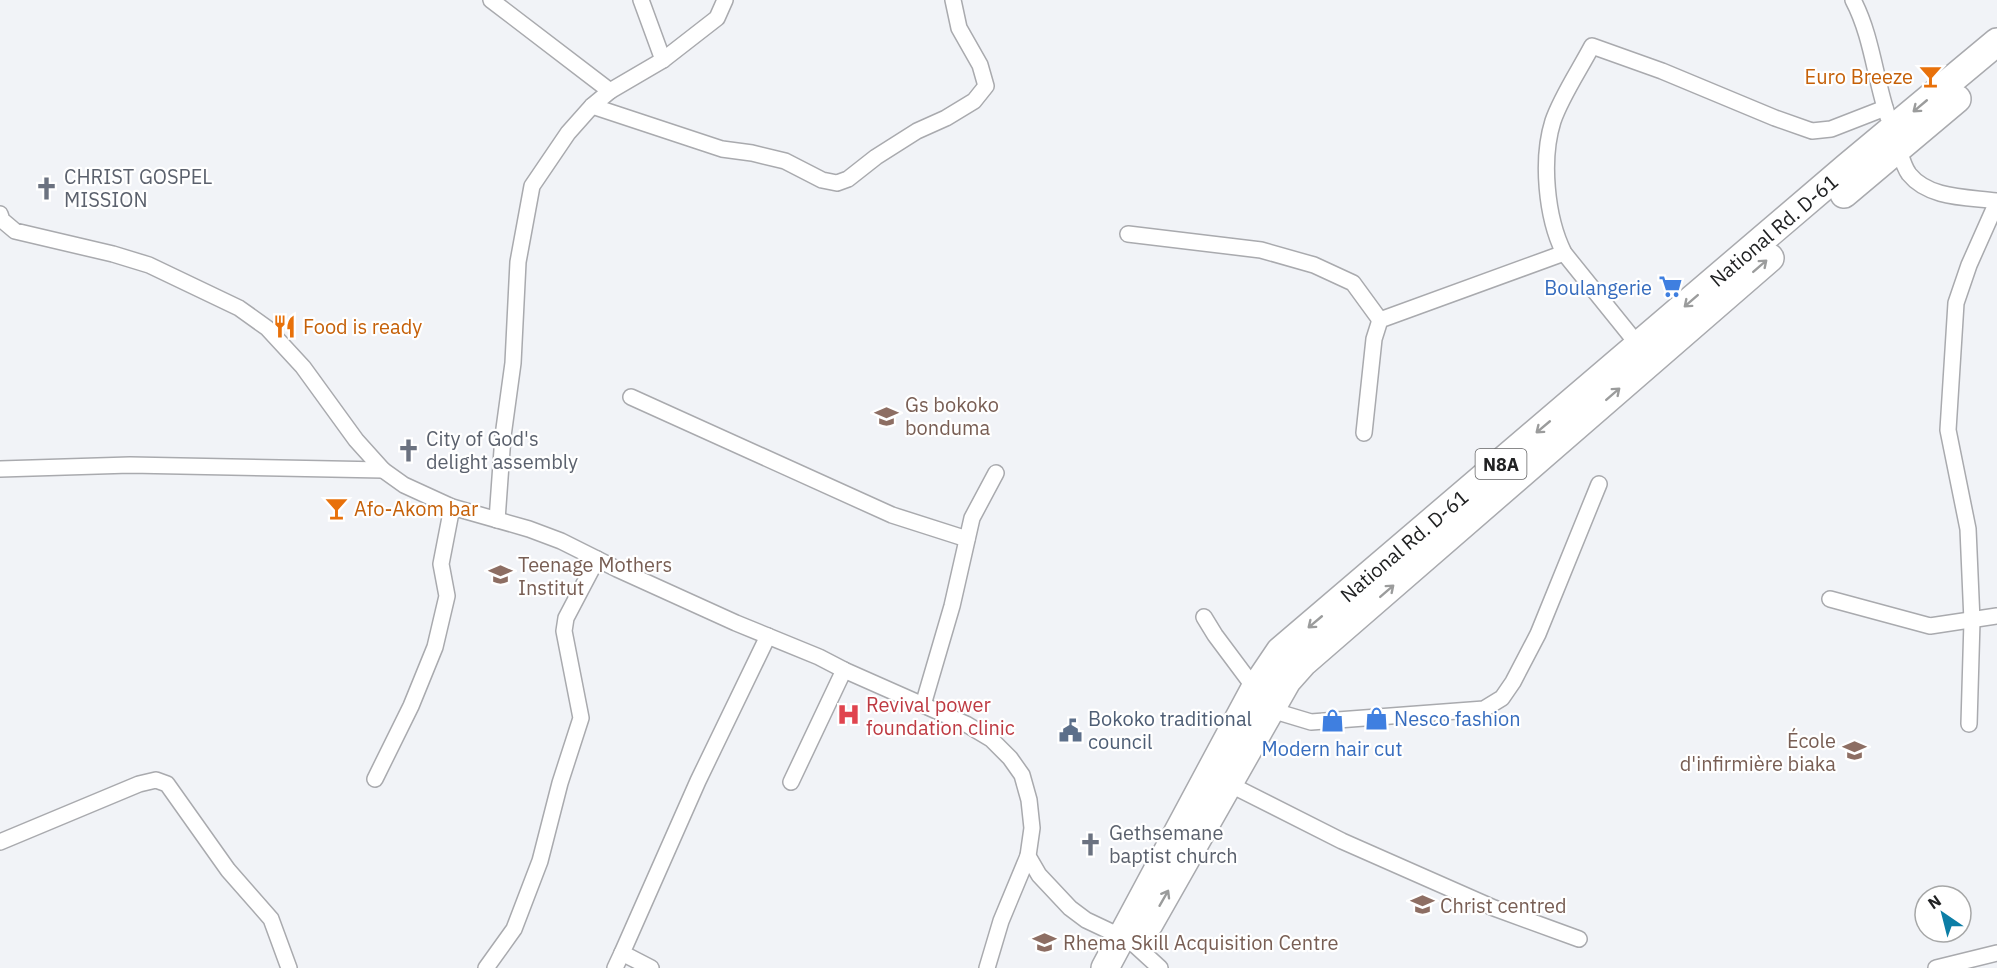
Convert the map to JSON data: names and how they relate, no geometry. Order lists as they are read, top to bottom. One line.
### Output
{"streets":{"highway":["National Rd. D-61","N8A"]},"places":{"bar":["Euro Breeze","Afo-Akom bar"],"church":["CHRIST GOSPEL MISSION","City of God's delight assembly","Gethsemane baptist church"],"supermarket":["Boulangerie"],"restaurant":["Food is ready"],"school or university":["Gs bokoko bonduma","Teenage Mothers Institut","École d'infirmière biaka","Christ centred","Rhema Skill Acquisition Centre"],"hospital":["Revival power foundation clinic"],"shop":["Nesco fashion","Modern hair cut"],"public building":["Bokoko traditional council"]},"north":"top left"}
